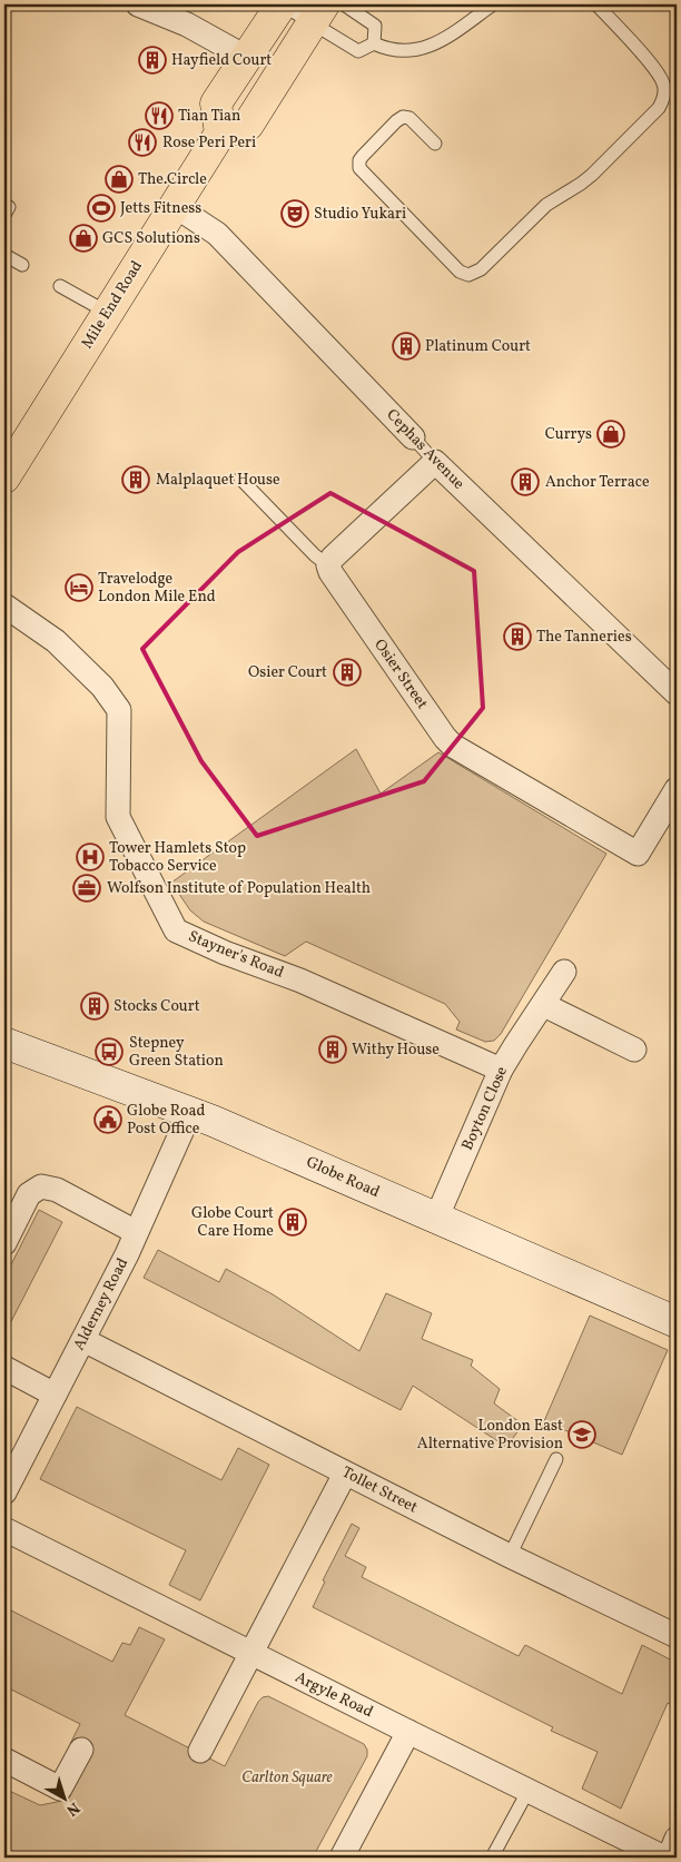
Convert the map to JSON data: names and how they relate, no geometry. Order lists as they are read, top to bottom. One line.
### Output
{"streets":{"highway":["Mile End Road"],"main road":["Globe Road"],"street":["Cephas Avenue","Osier Street","Stayner's Road","Boyton Close","Alderney Road","Tollet Street","Argyle Road"]},"crossings":[["Mile End Road","Cephas Avenue"],["Stayner's Road","Boyton Close"],["Boyton Close","Globe Road"],["Globe Road","Alderney Road"],["Alderney Road","Tollet Street"]],"parks":["Carlton Square"],"places":{"building":["Hayfield Court","Platinum Court","Malplaquet House","Anchor Terrace","The Tanneries","Osier Court","Stocks Court","Withy House","Globe Court Care Home"],"restaurant":["Tian Tian","Rose Peri Peri"],"shop":["The.Circle","GCS Solutions","Currys"],"sports":["Jetts Fitness"],"theatre":["Studio Yukari"],"hotel":["Travelodge London Mile End"],"hospital":["Tower Hamlets Stop Tobacco Service"],"office":["Wolfson Institute of Population Health"],"bus stop":["Stepney Green Station"],"public building":["Globe Road Post Office"],"school or university":["London East Alternative Provision"]},"north":"bottom right"}
